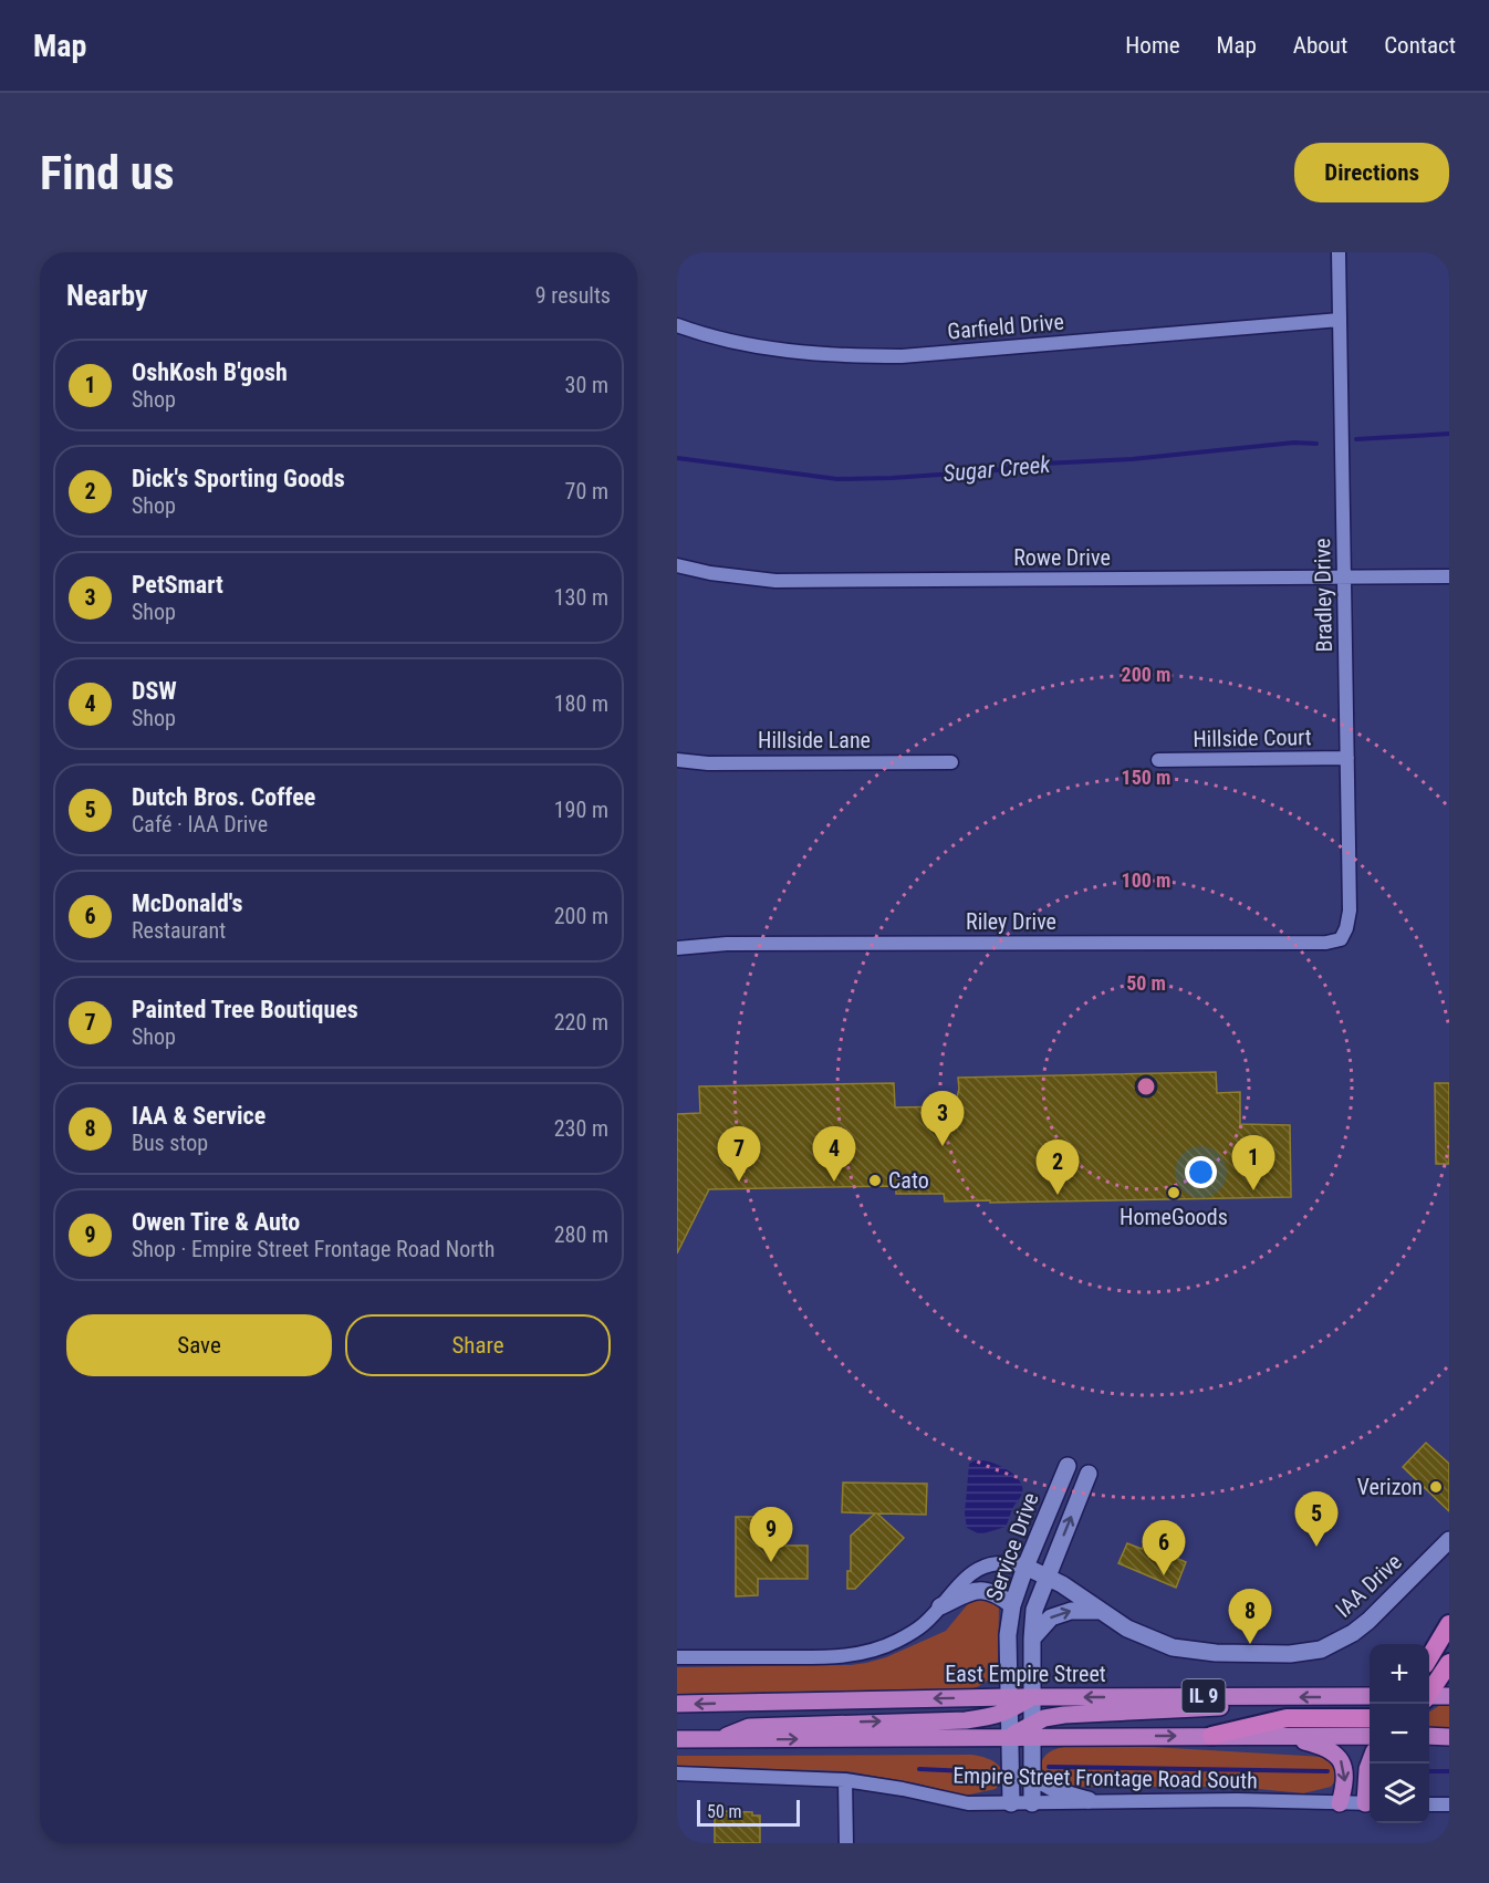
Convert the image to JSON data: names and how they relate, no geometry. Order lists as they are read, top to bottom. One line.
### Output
{"streets":{"main road":["East Empire Street","IL 9"],"street":["Garfield Drive","Rowe Drive","Bradley Drive","Hillside Court","Hillside Lane","Riley Drive","Service Drive","IAA Drive","Empire Street Frontage Road South"]},"crossings":[["Garfield Drive","Bradley Drive"],["Rowe Drive","Bradley Drive"],["Bradley Drive","Hillside Court"],["Bradley Drive","Riley Drive"],["Service Drive","IAA Drive"],["Service Drive","East Empire Street"],["Service Drive","IL 9"],["Service Drive","Empire Street Frontage Road South"]],"water":["Sugar Creek"],"places":["Cato","HomeGoods","Verizon"],"scale_bar":"50 m","page":{"header":"Map","nav":["Home","Map","About","Contact"],"buttons":["Directions",["Save","Share"]],"title":"Find us","heading":["Nearby","9 results"],"list":[{"mark":"1","name":"OshKosh B'gosh","note":"Shop","value":"30 m"},{"mark":"2","name":"Dick's Sporting Goods","note":"Shop","value":"70 m"},{"mark":"3","name":"PetSmart","note":"Shop","value":"130 m"},{"mark":"4","name":"DSW","note":"Shop","value":"180 m"},{"mark":"5","name":"Dutch Bros. Coffee","note":"Café · IAA Drive","value":"190 m"},{"mark":"6","name":"McDonald's","note":"Restaurant","value":"200 m"},{"mark":"7","name":"Painted Tree Boutiques","note":"Shop","value":"220 m"},{"mark":"8","name":"IAA & Service","note":"Bus stop","value":"230 m"},{"mark":"9","name":"Owen Tire & Auto","note":"Shop · Empire Street Frontage Road North","value":"280 m"}],"pins":["3","4","7","1","2","5","9","6","8"],"map_buttons":["+","−"],"scale":"50 m"},"rings":["200 m","150 m","100 m","50 m"]}
